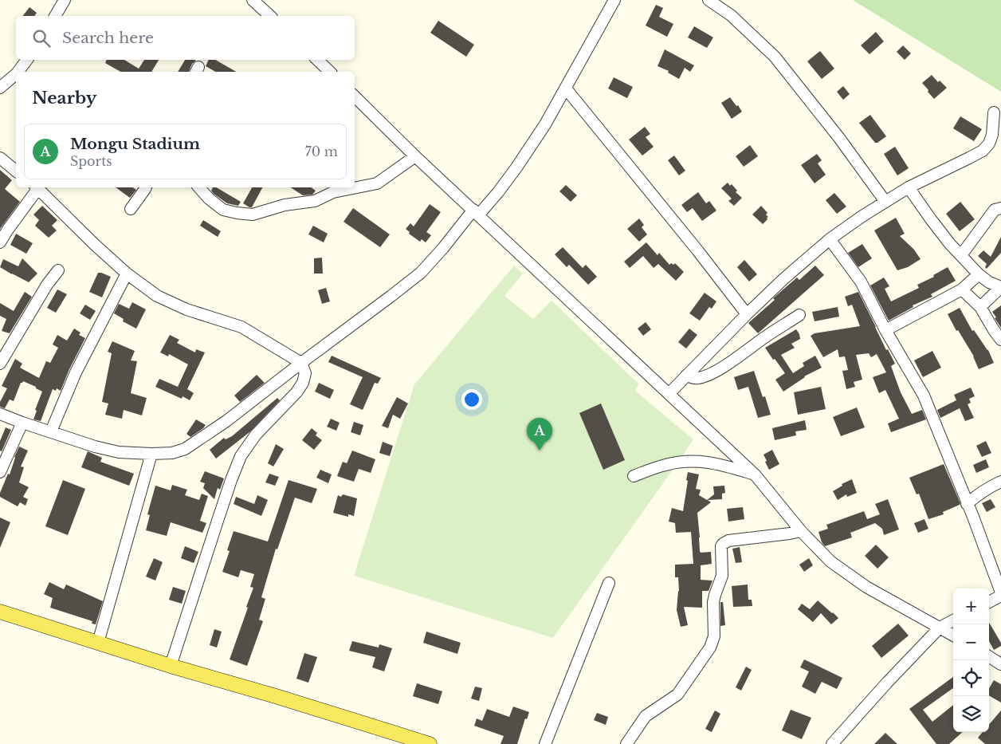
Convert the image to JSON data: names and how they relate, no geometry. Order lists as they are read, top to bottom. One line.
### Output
{"page":{"search":"Search here","heading":"Nearby","list":[{"mark":"A","name":"Mongu Stadium","note":"Sports","value":"70 m"}],"pins":"A","map_buttons":["+","−"]}}
